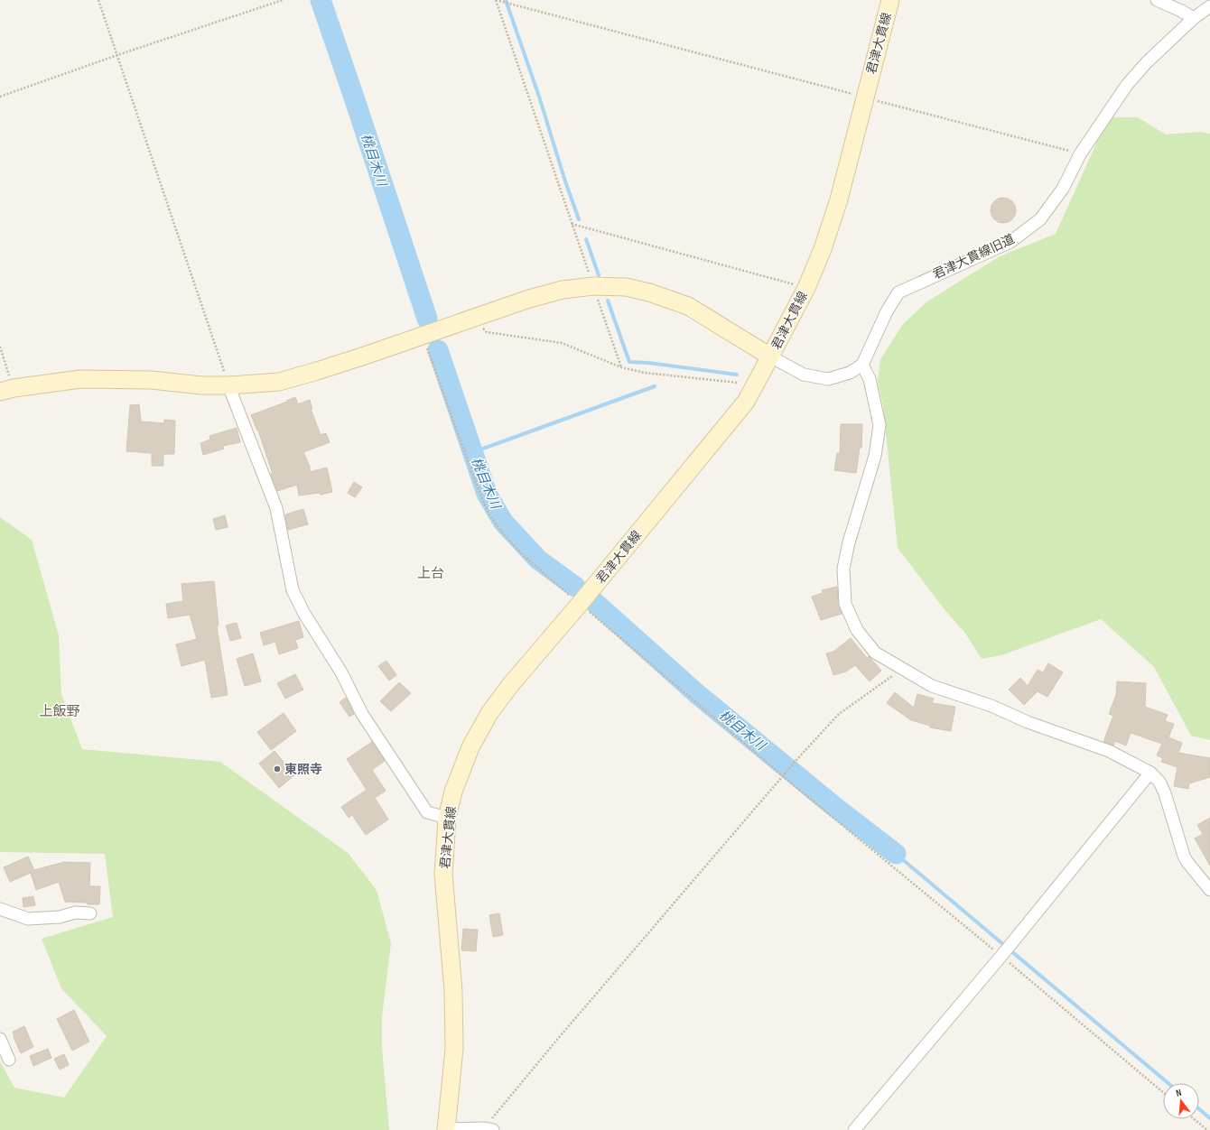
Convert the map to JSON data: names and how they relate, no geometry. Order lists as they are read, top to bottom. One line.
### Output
{"streets":{"main road":["君津大貫線"],"street":["君津大貫線旧道"]},"districts":["上台","上飯野"],"water":["桃目木川"],"places":["東照寺"],"north":"top"}
